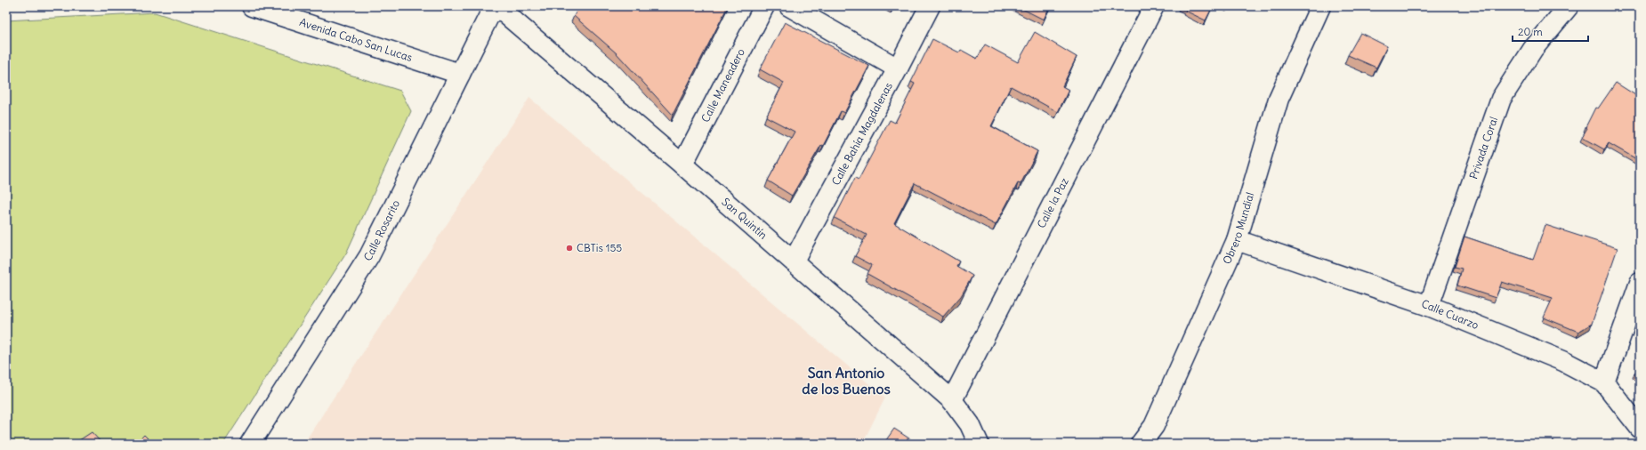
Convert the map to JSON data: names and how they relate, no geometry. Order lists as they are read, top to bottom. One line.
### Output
{"streets":{"street":["Avenida Cabo San Lucas","Calle Maneadero","Calle Bahía Magdalenas","Privada Coral","Calle la Paz","San Quintín","Obrero Mundial","Calle Rosarito","Calle Cuarzo"]},"crossings":[["Avenida Cabo San Lucas","Calle Rosarito"],["Calle Maneadero","San Quintín"],["Calle Bahía Magdalenas","San Quintín"],["Privada Coral","Calle Cuarzo"],["Calle la Paz","San Quintín"],["Obrero Mundial","Calle Cuarzo"]],"districts":["San Antonio de los Buenos"],"places":["CBTis 155"],"scale_bar":"20 m"}
